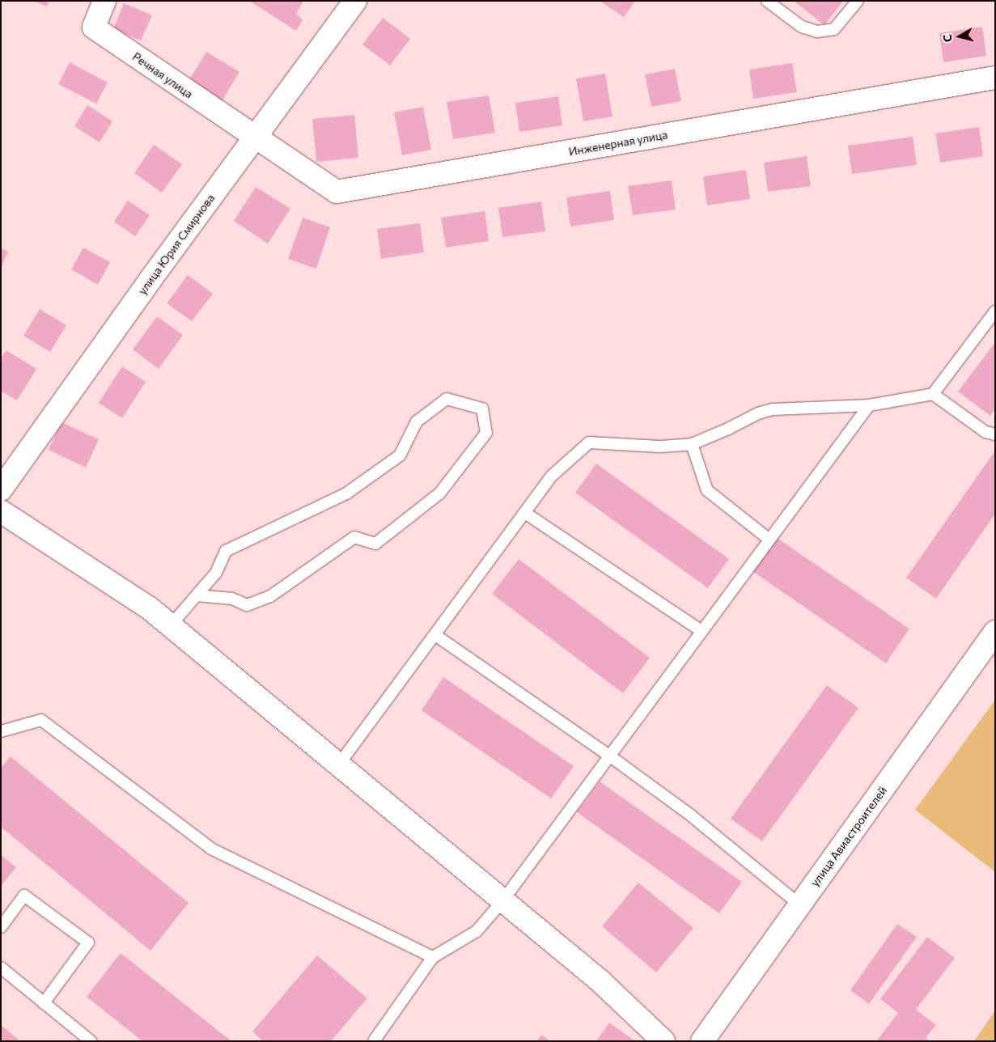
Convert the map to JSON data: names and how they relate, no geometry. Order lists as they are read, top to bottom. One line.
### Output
{"streets":{"street":["Речная улица","Инженерная улица","улица Юрия Смирнова","улица Авиастроителей"]},"crossings":[["Речная улица","Инженерная улица"],["Речная улица","улица Юрия Смирнова"],["Инженерная улица","улица Юрия Смирнова"]],"north":"left"}
